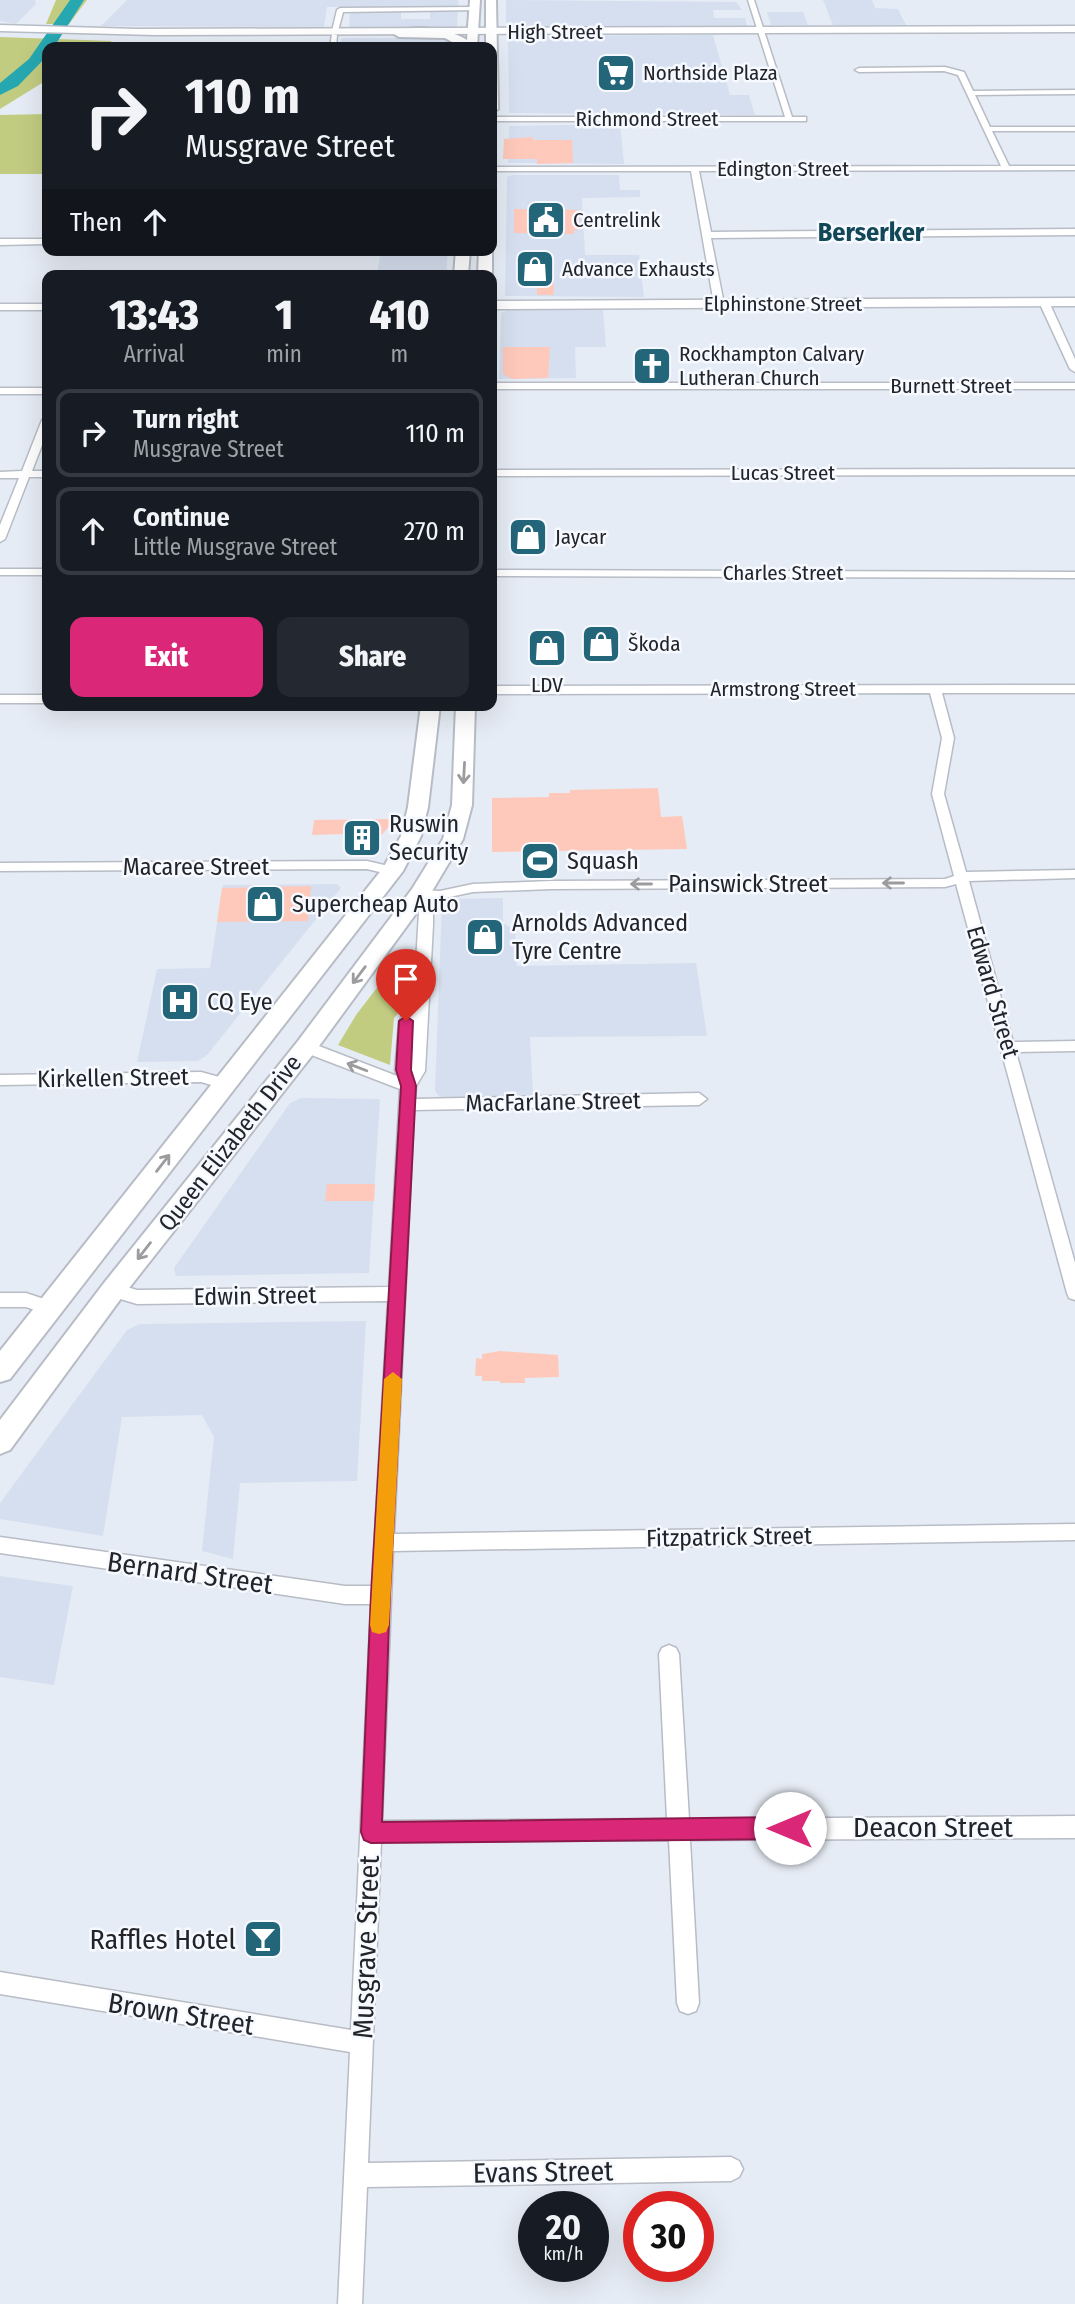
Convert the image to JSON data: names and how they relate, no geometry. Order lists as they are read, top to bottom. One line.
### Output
{"streets":{"main road":["High Street","Elphinstone Street","Queen Elizabeth Drive"],"street":["Richmond Street","Edington Street","Burnett Street","Lucas Street","Charles Street","Armstrong Street","Macaree Street","Painswick Street","Edward Street","Kirkellen Street","MacFarlane Street","Edwin Street","Fitzpatrick Street","Bernard Street","Deacon Street","Musgrave Street","Brown Street","Evans Street"]},"crossings":[["Armstrong Street","Edward Street"],["Macaree Street","Queen Elizabeth Drive"],["Painswick Street","Edward Street"],["Painswick Street","Queen Elizabeth Drive"],["Painswick Street","Musgrave Street"],["Kirkellen Street","Queen Elizabeth Drive"],["MacFarlane Street","Musgrave Street"],["Queen Elizabeth Drive","Edwin Street"],["Queen Elizabeth Drive","Musgrave Street"],["Edwin Street","Musgrave Street"],["Fitzpatrick Street","Musgrave Street"],["Bernard Street","Musgrave Street"],["Deacon Street","Musgrave Street"],["Musgrave Street","Brown Street"],["Musgrave Street","Evans Street"]],"one_way":["Painswick Street"],"districts":["Berserker"],"places":{"supermarket":["Northside Plaza"],"public building":["Centrelink"],"shop":["Advance Exhausts","Jaycar","Škoda","LDV","Supercheap Auto","Arnolds Advanced Tyre Centre"],"church":["Rockhampton Calvary Lutheran Church"],"building":["Ruswin Security"],"sports":["Squash"],"hospital":["CQ Eye"],"bar":["Raffles Hotel"]},"page":{"turn":["110 m","Musgrave Street"],"then":"Then","eta":["13:43","Arrival","1","min","410","m"],"list":[{"name":"Turn right","note":"Musgrave Street","value":"110 m"},{"name":"Continue","note":"Little Musgrave Street","value":"270 m"}],"buttons":["Exit","Share"],"speed":"20 km/h","limit":"30"}}
